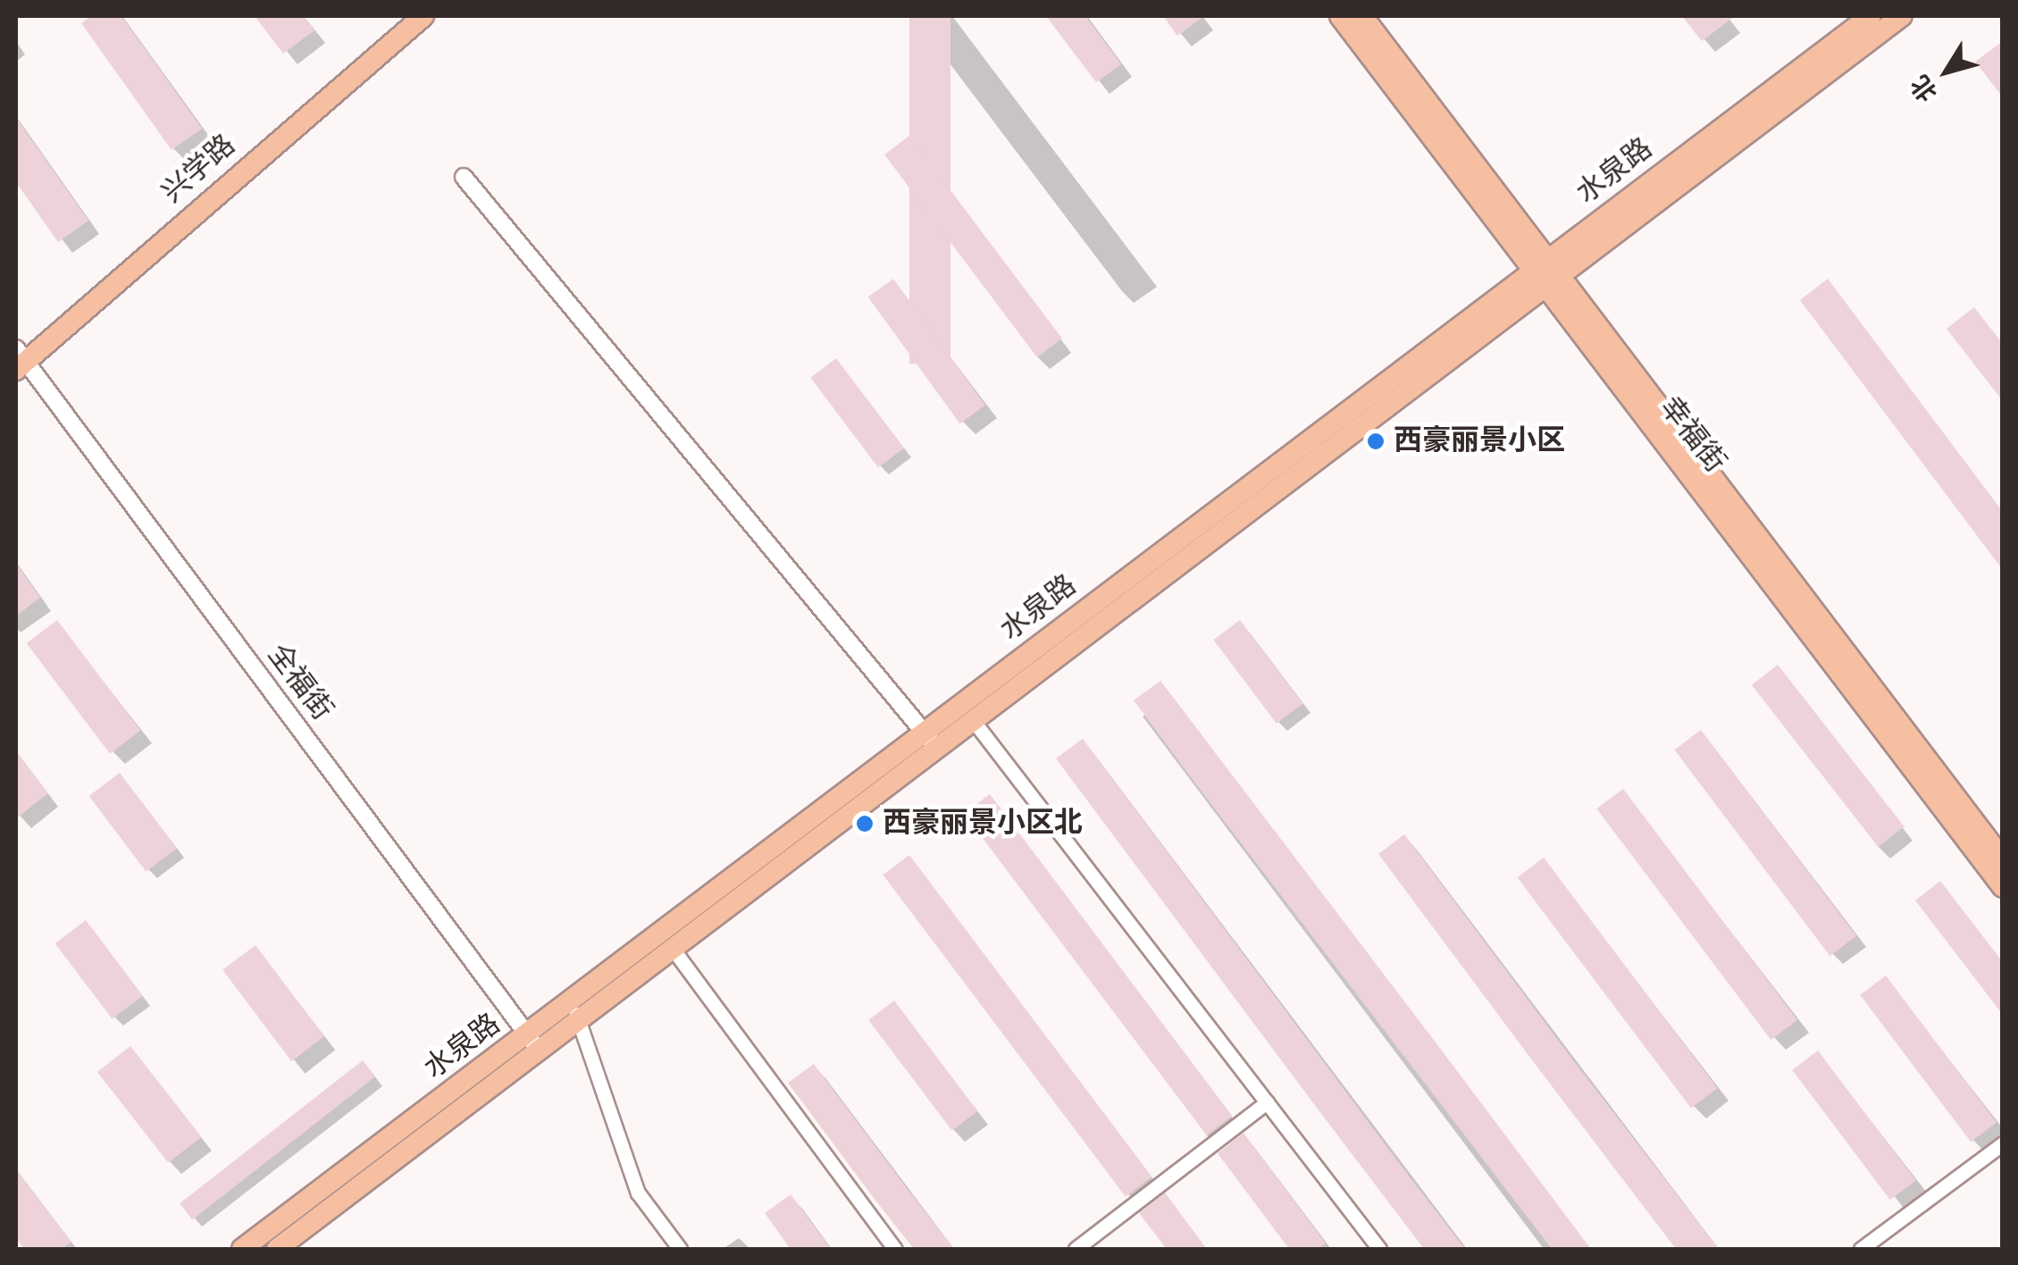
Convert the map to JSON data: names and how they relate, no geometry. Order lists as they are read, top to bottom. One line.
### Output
{"streets":{"main road":["兴学路","水泉路","幸福街"],"street":["全福街"]},"crossings":[["兴学路","全福街"],["水泉路","幸福街"],["水泉路","全福街"]],"places":["西豪丽景小区","西豪丽景小区北"],"north":"bottom left"}
